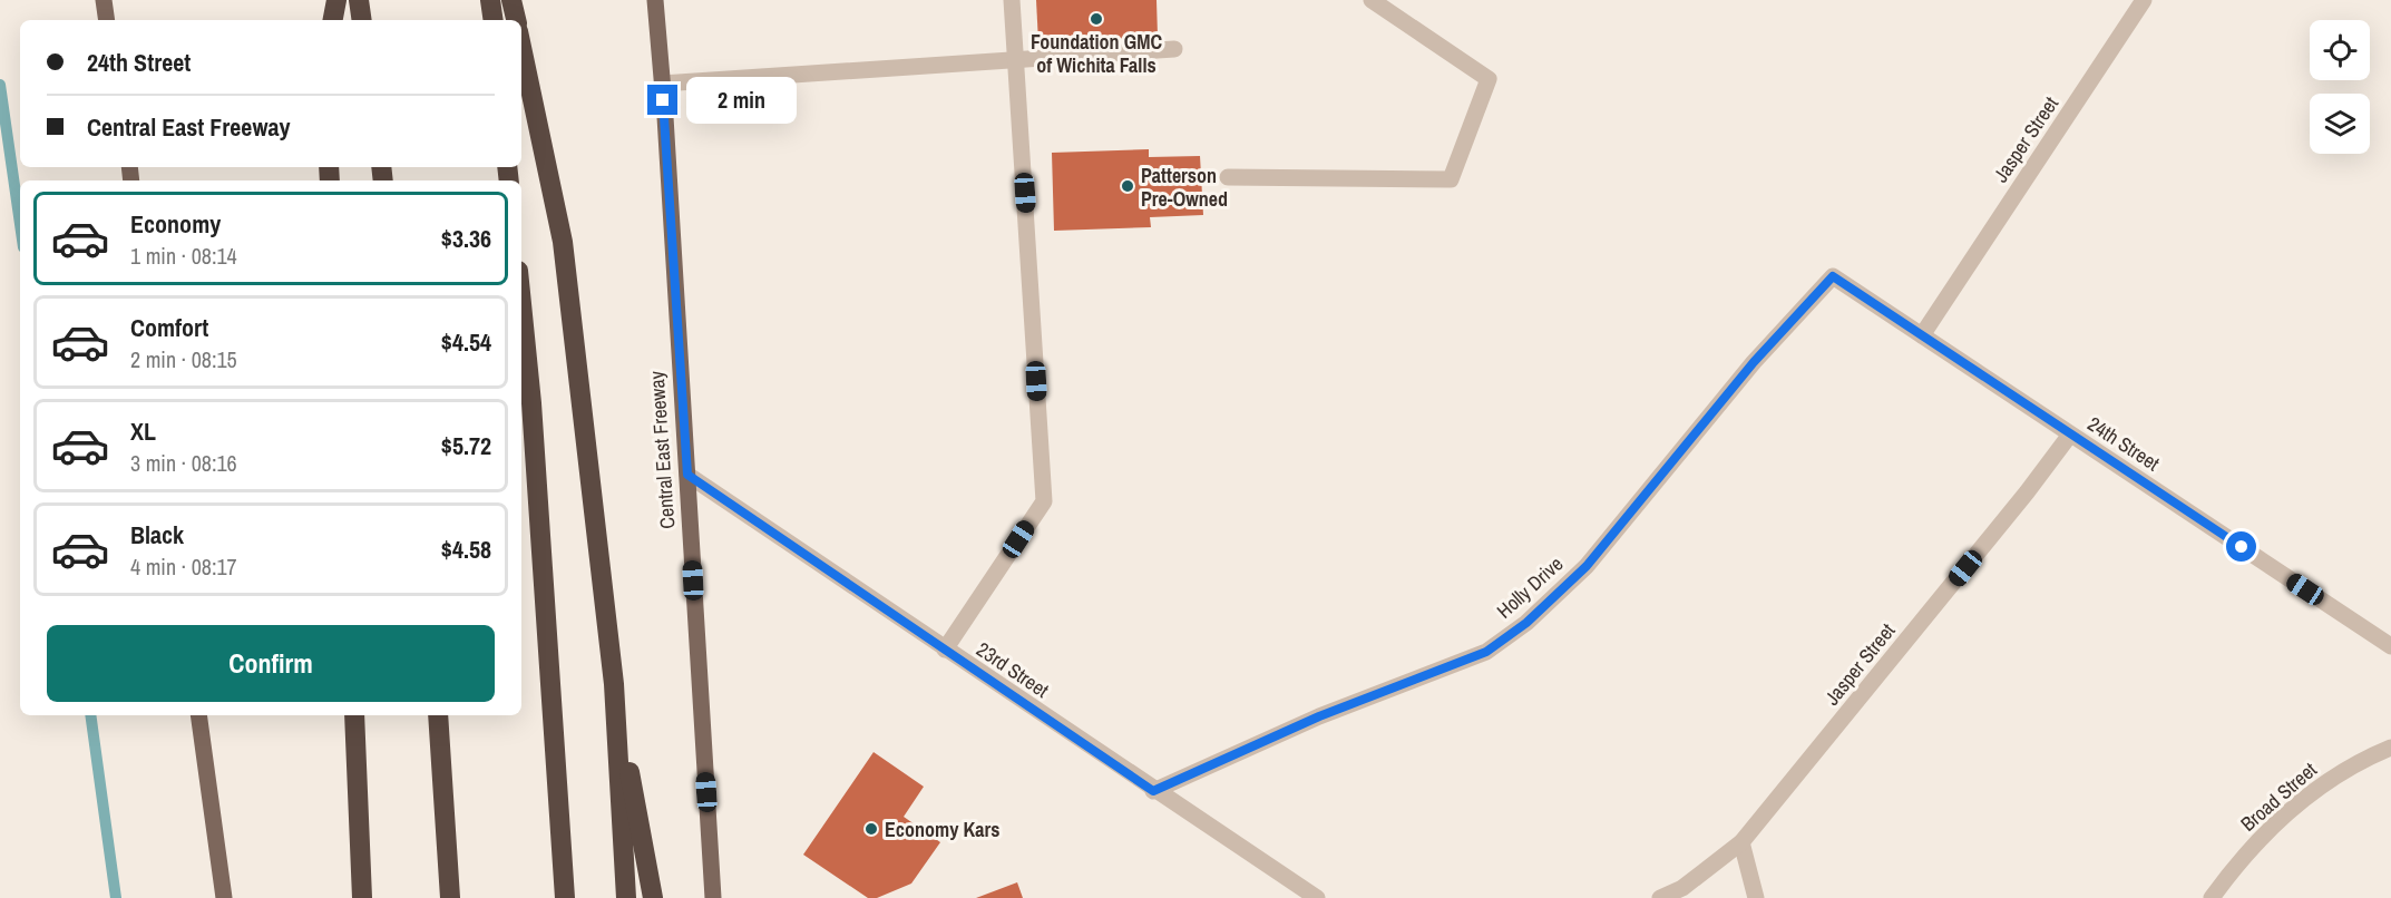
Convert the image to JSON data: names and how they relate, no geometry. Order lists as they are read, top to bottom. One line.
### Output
{"streets":{"main road":["Central East Freeway"],"street":["Jasper Street","24th Street","Holly Drive","23rd Street","Broad Street"]},"crossings":[["Jasper Street","24th Street"],["24th Street","Holly Drive"],["Central East Freeway","23rd Street"],["Holly Drive","23rd Street"]],"places":["Foundation GMC of Wichita Falls","Patterson Pre-Owned","Economy Kars"],"page":{"banner":["24th Street","Central East Freeway"],"bubble":"2 min","list":[{"name":"Economy","note":"1 min · 08:14","value":"$3.36"},{"name":"Comfort","note":"2 min · 08:15","value":"$4.54"},{"name":"XL","note":"3 min · 08:16","value":"$5.72"},{"name":"Black","note":"4 min · 08:17","value":"$4.58"}],"buttons":"Confirm"}}
